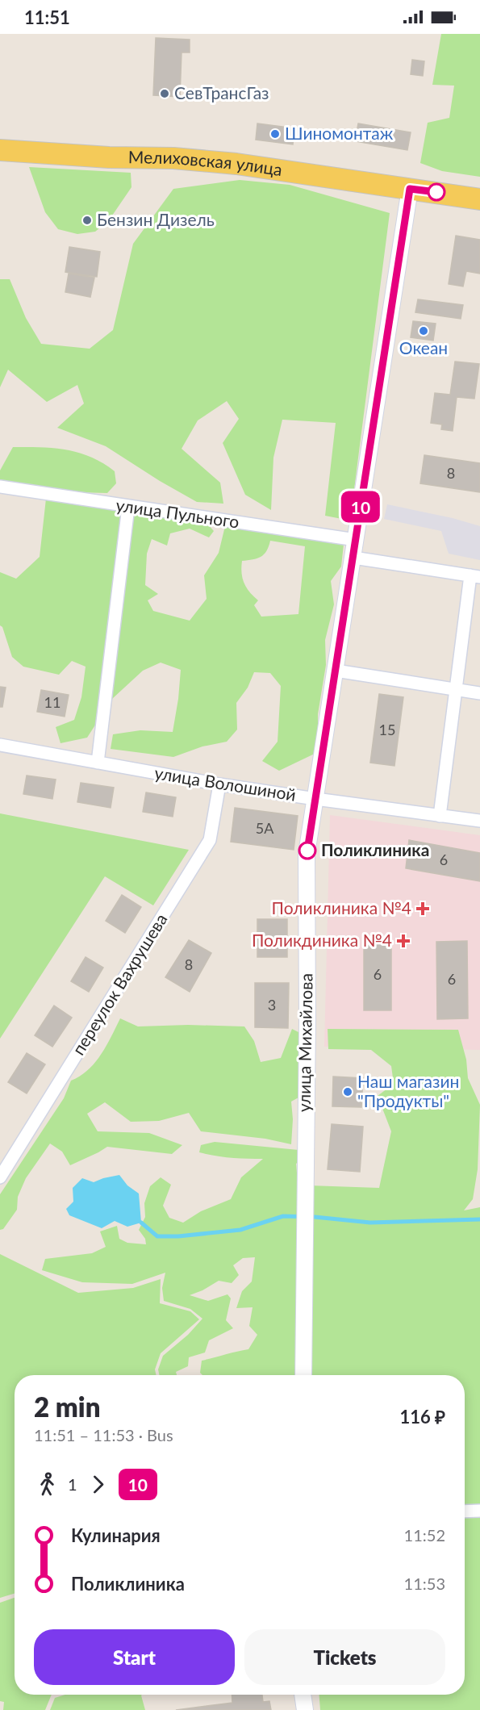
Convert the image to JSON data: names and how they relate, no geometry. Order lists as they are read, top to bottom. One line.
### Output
{"streets":{"main road":["Мелиховская улица"],"street":["улица Пульного","улица Волошиной","переулок Вахрушева","улица Михайлова"]},"crossings":[["Мелиховская улица","улица Михайлова"],["улица Пульного","улица Михайлова"],["улица Волошиной","переулок Вахрушева"],["улица Волошиной","улица Михайлова"]],"places":{"other":["СевТрансГаз","Шиномонтаж","Бензин Дизель","Океан","Поликлиника","Наш магазин \"Продукты\""],"health":["Поликлиника №4","Поликдиника №4"]},"lines":["bus line 10"],"house_numbers":["8","11","15","5А","6","8","6","6","3"],"page":{"status":"11:51","on_map":"10","heading":["2 min","11:51 – 11:53 · Bus","116 ₽"],"legs":["1","10"],"list":[{"name":"Кулинария","value":"11:52"},{"name":"Поликлиника","value":"11:53"}],"buttons":["Start","Tickets"]}}
